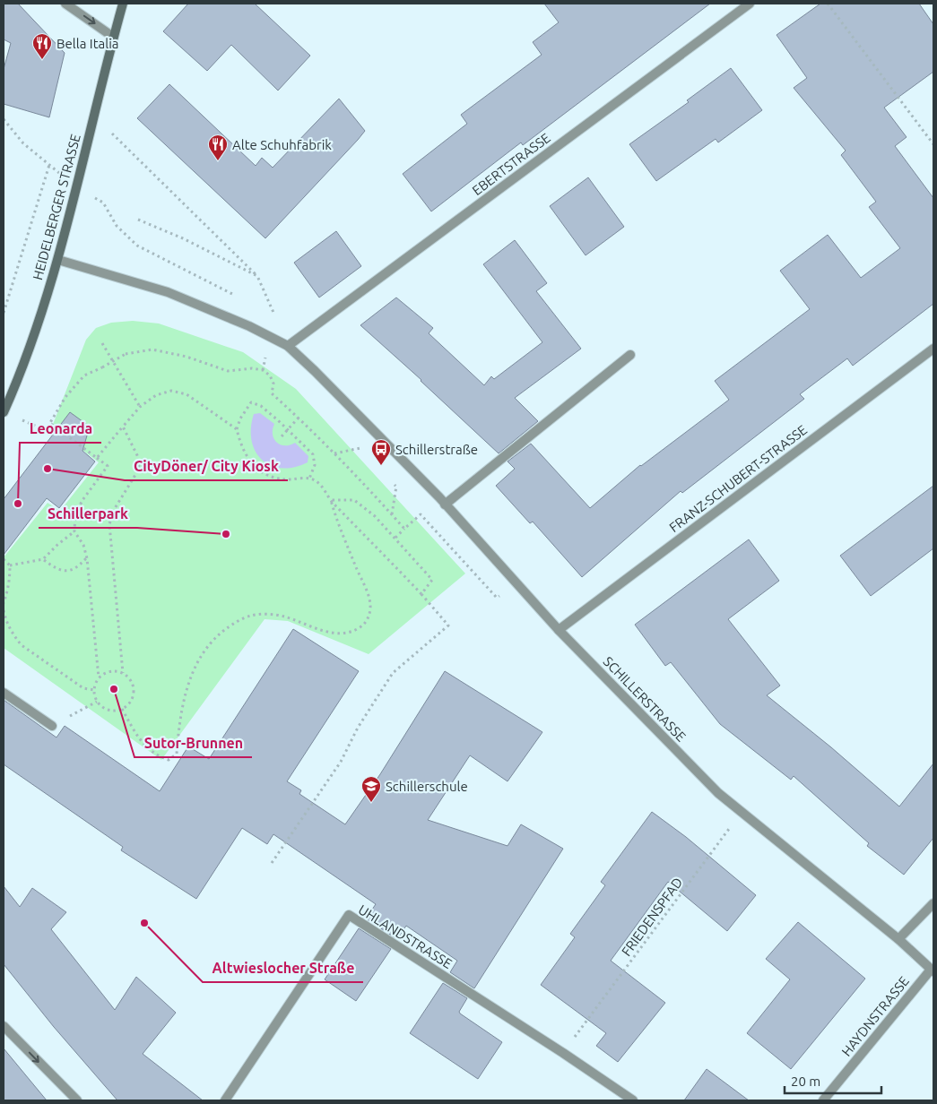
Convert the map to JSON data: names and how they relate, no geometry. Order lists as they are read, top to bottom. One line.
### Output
{"streets":{"main road":["HEIDELBERGER STRASSE"],"street":["EBERTSTRASSE","FRANZ-SCHUBERT-STRASSE","SCHILLERSTRASSE","UHLANDSTRASSE","HAYDNSTRASSE"],"path":["FRIEDENSPFAD"]},"crossings":[["EBERTSTRASSE","SCHILLERSTRASSE"],["HEIDELBERGER STRASSE","SCHILLERSTRASSE"],["FRANZ-SCHUBERT-STRASSE","SCHILLERSTRASSE"],["SCHILLERSTRASSE","FRIEDENSPFAD"],["SCHILLERSTRASSE","HAYDNSTRASSE"]],"places":{"restaurant":["Bella Italia","Alte Schuhfabrik"],"bus stop":["Schillerstraße"],"other":["CityDöner/ City Kiosk","Leonarda","Schillerpark","Sutor-Brunnen","Altwieslocher Straße"],"school or university":["Schillerschule"]},"scale_bar":"20 m"}
